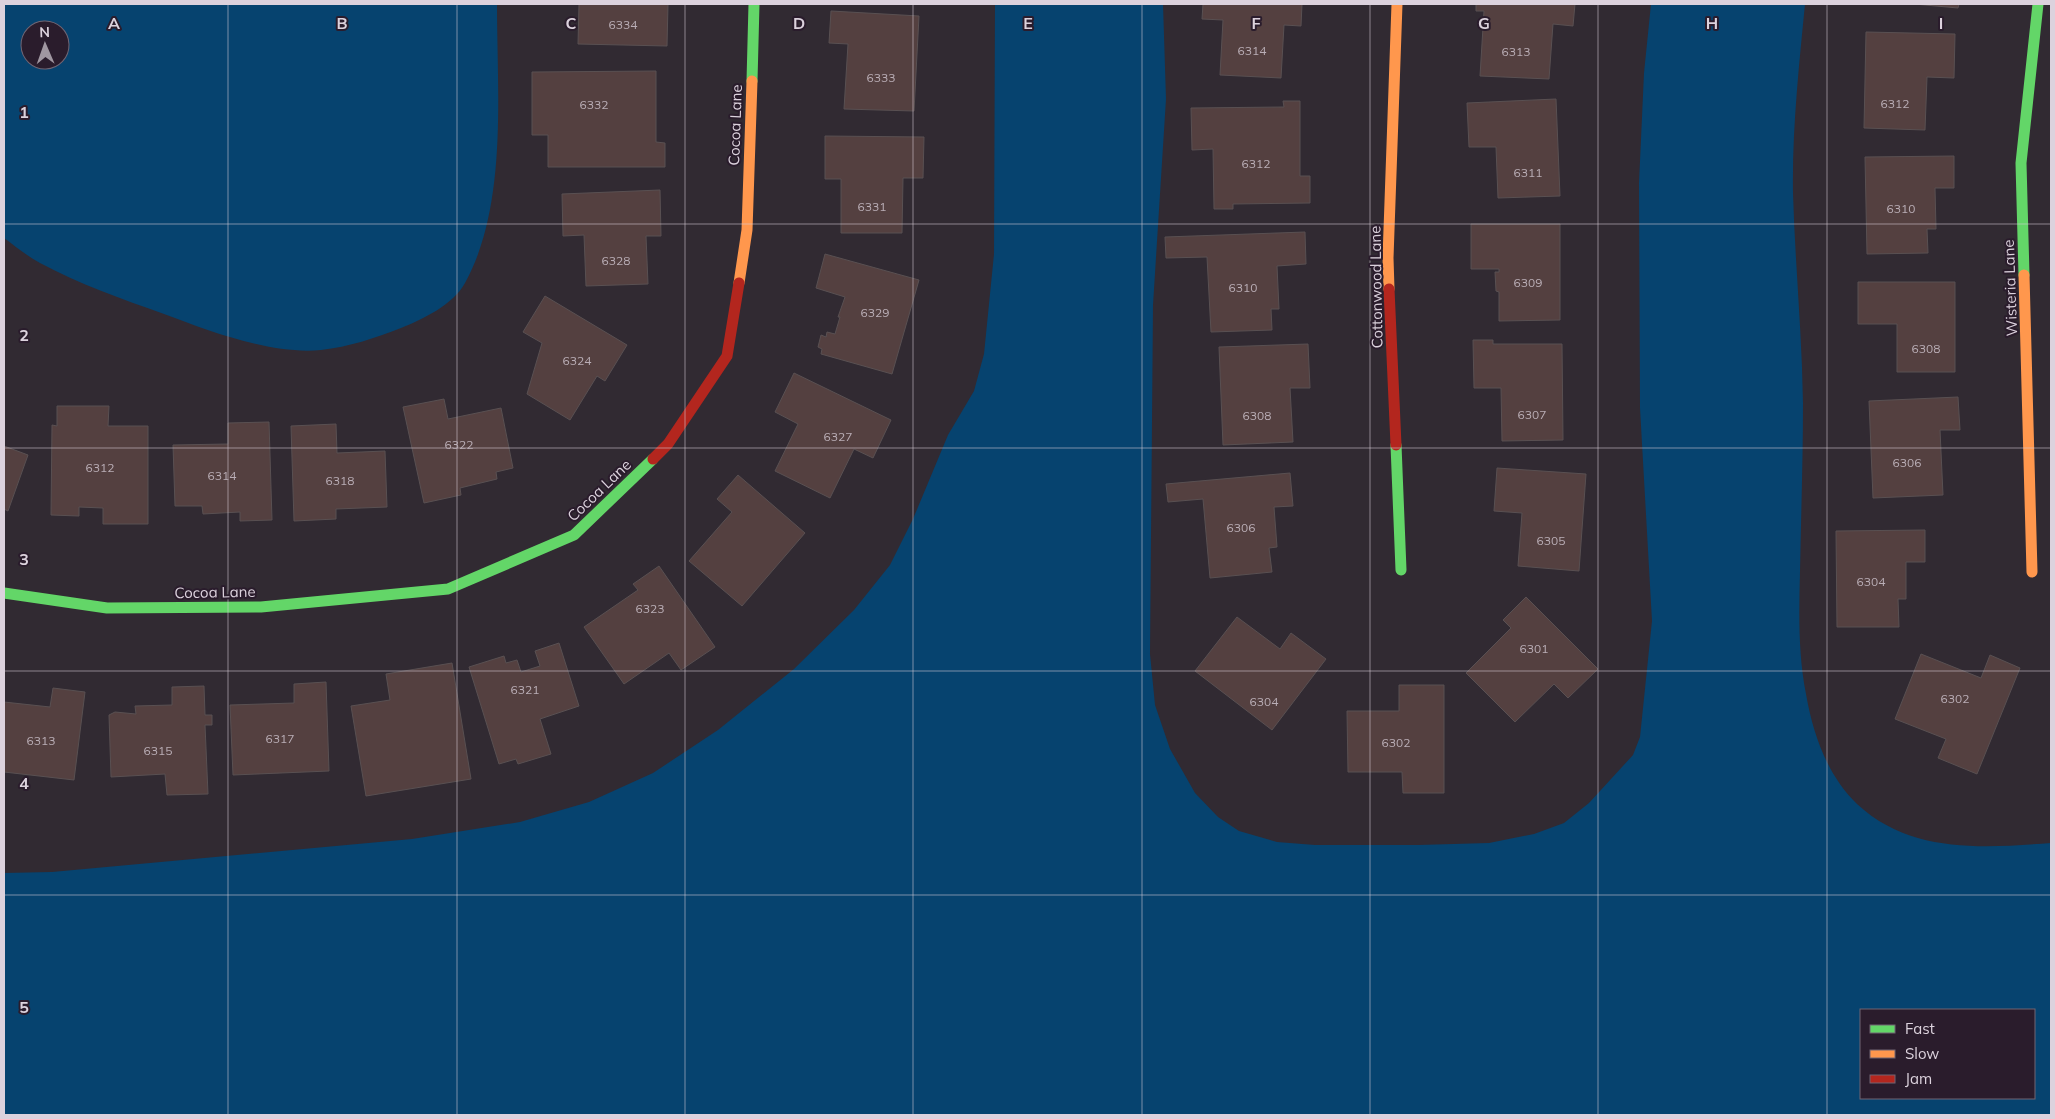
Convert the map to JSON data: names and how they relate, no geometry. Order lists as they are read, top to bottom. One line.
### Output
{"streets":{"street":["Cocoa Lane","Cottonwood Lane","Wisteria Lane"]},"house_numbers":["6334","6314","6313","6333","6312","6332","6312","6311","6331","6310","6328","6309","6310","6329","6308","6324","6307","6308","6327","6322","6306","6312","6314","6318","6306","6305","6304","6323","6301","6321","6302","6304","6317","6313","6302","6315"],"legend":["Fast","Slow","Jam"],"north":"top","grid":{"columns":["A","B","C","D","E","F","G","H","I"],"rows":["1","2","3","4","5"]}}
